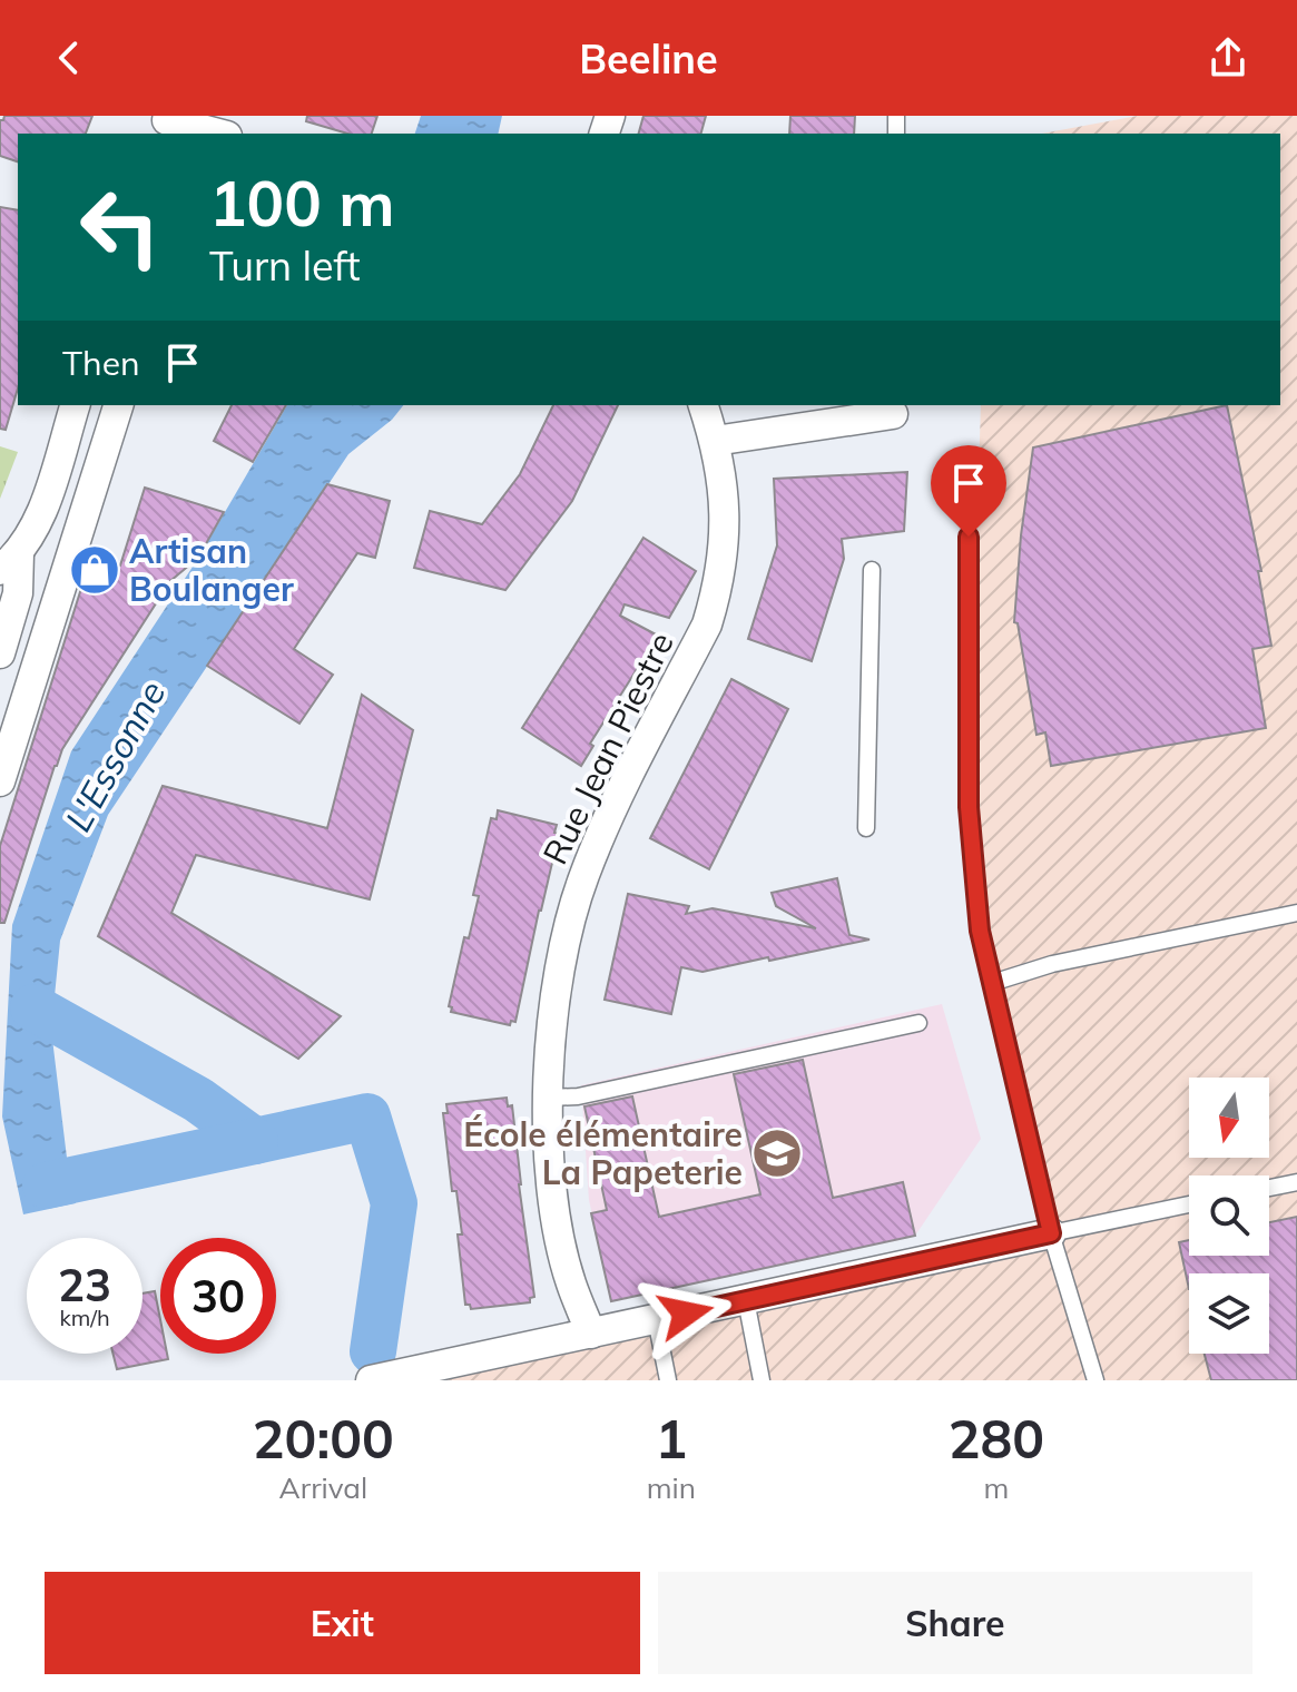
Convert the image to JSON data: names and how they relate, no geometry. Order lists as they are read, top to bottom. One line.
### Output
{"streets":{"street":["Rue Jean Piestre"]},"water":["L'Essonne"],"places":{"shop":["Artisan Boulanger"],"school or university":["École élémentaire La Papeterie"]},"north":"bottom","page":{"header":"Beeline","turn":["100 m","Turn left"],"then":"Then","speed":"23 km/h","limit":"30","eta":["20:00","Arrival","1","min","280","m"],"buttons":["Exit","Share"]}}
